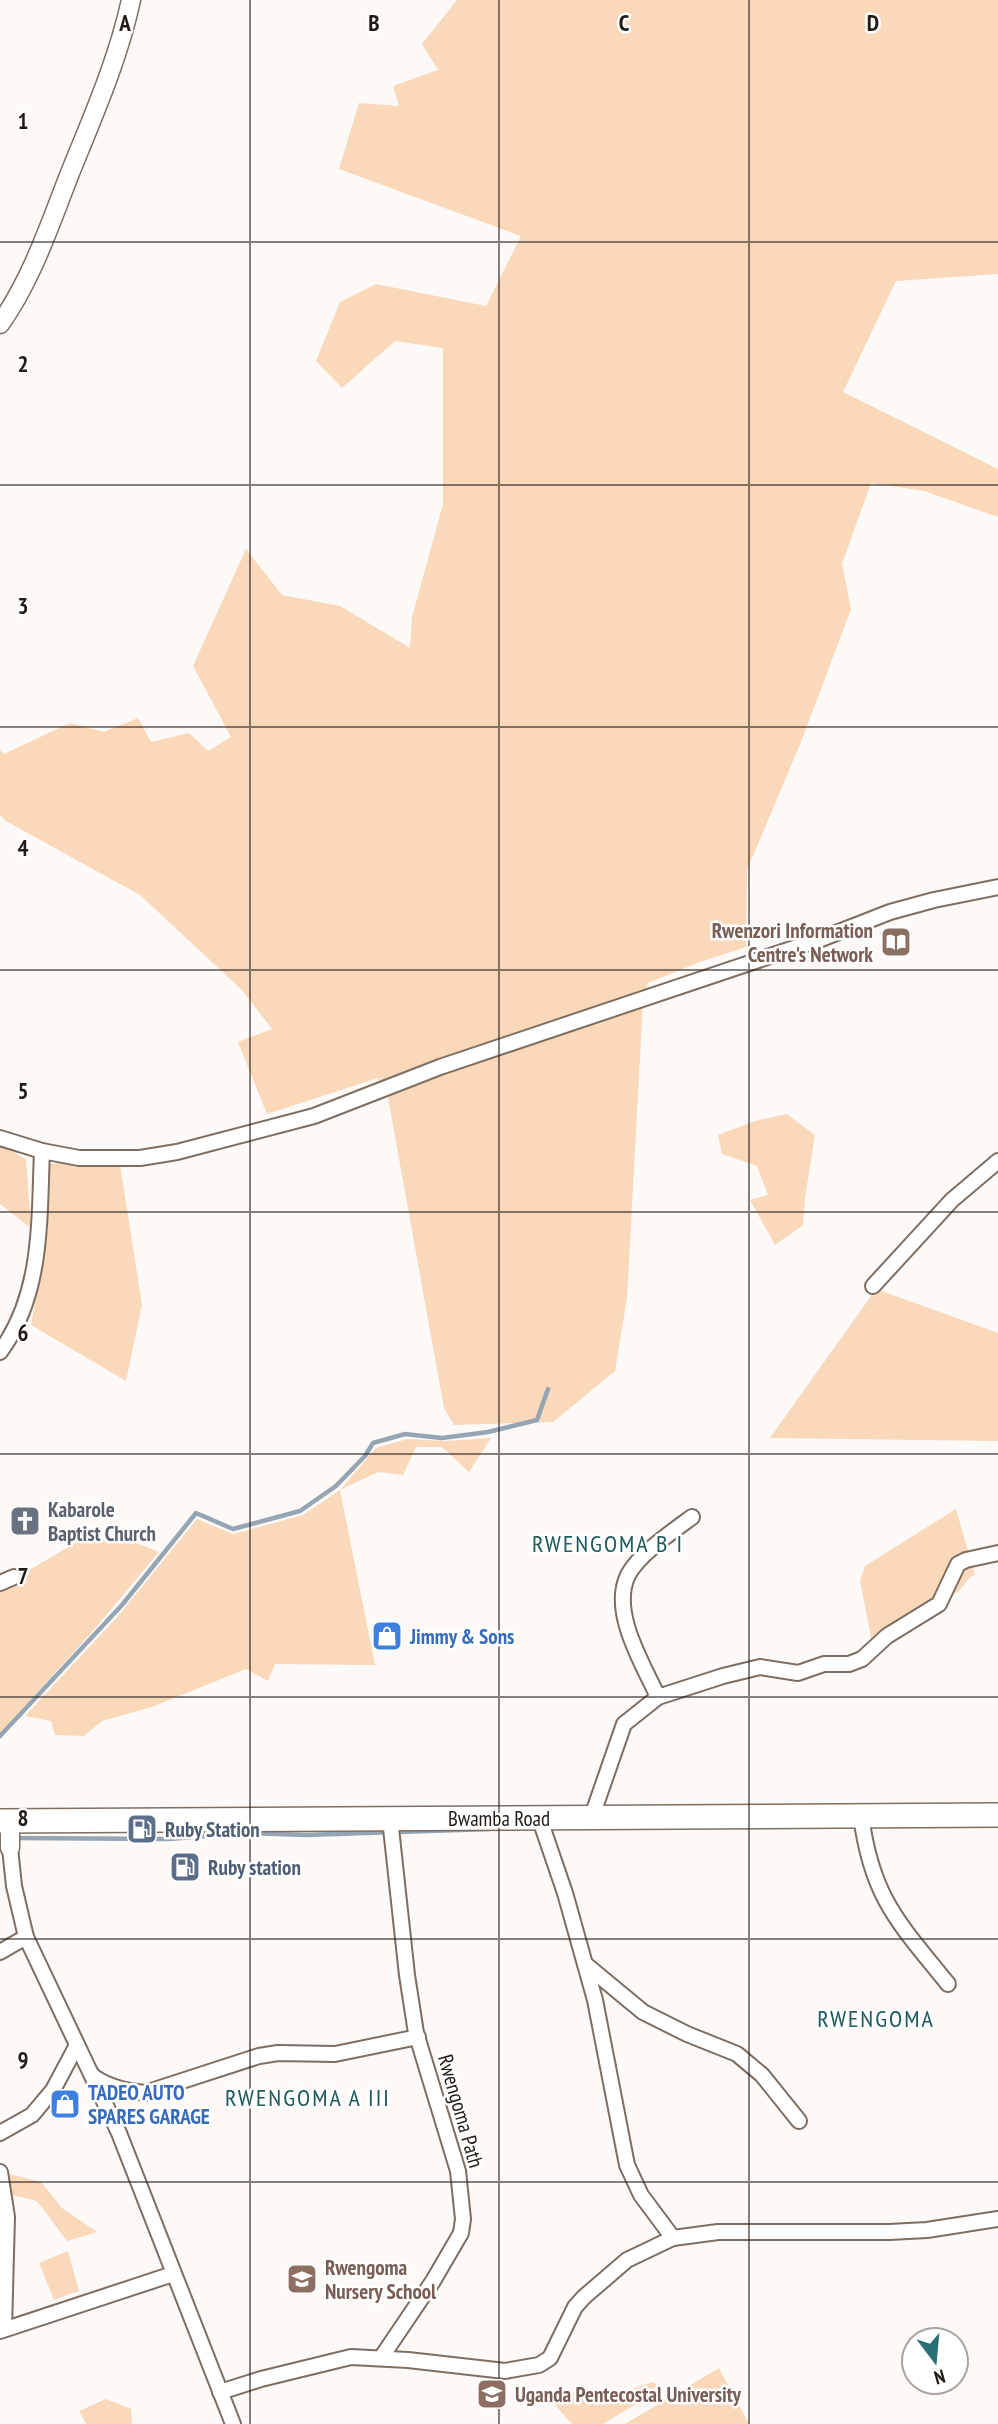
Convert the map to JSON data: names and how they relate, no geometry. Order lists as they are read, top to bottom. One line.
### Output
{"streets":{"main road":["Bwamba Road"],"street":["Rwengoma Path"]},"crossings":[["Bwamba Road","Rwengoma Path"]],"districts":["RWENGOMA B I","RWENGOMA","RWENGOMA A III"],"places":{"library":["Rwenzori Information Centre's Network"],"church":["Kabarole Baptist Church"],"shop":["Jimmy & Sons","TADEO AUTO SPARES GARAGE"],"fuel station":["Ruby Station","Ruby station"],"school or university":["Rwengoma Nursery School","Uganda Pentecostal University"]},"north":"bottom","grid":{"columns":["A","B","C","D"],"rows":["1","2","3","4","5","6","7","8","9"]}}
